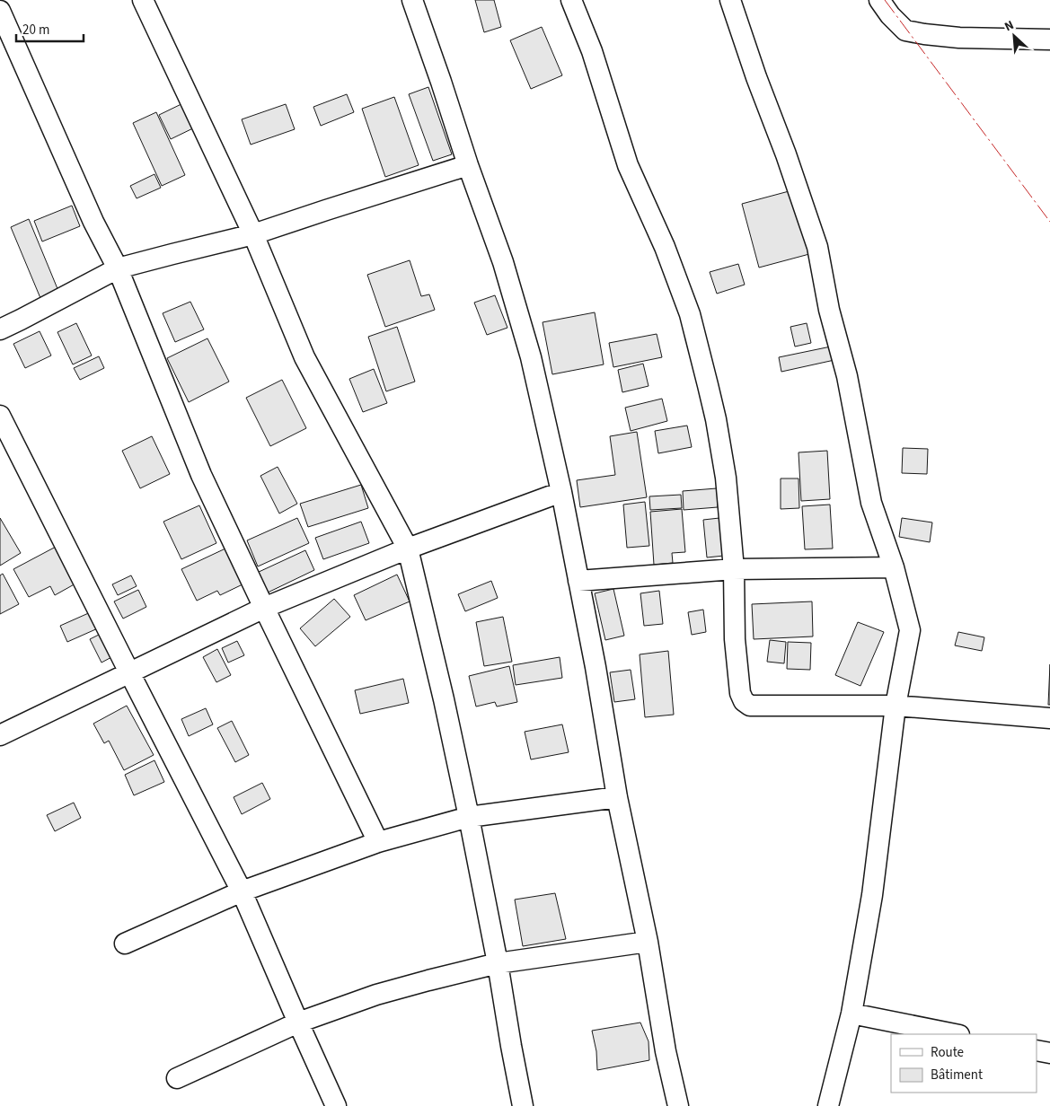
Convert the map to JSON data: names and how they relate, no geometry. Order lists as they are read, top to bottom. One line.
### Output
{"legend":["Route","Bâtiment"],"scale_bar":"20 m","north":"top left"}
